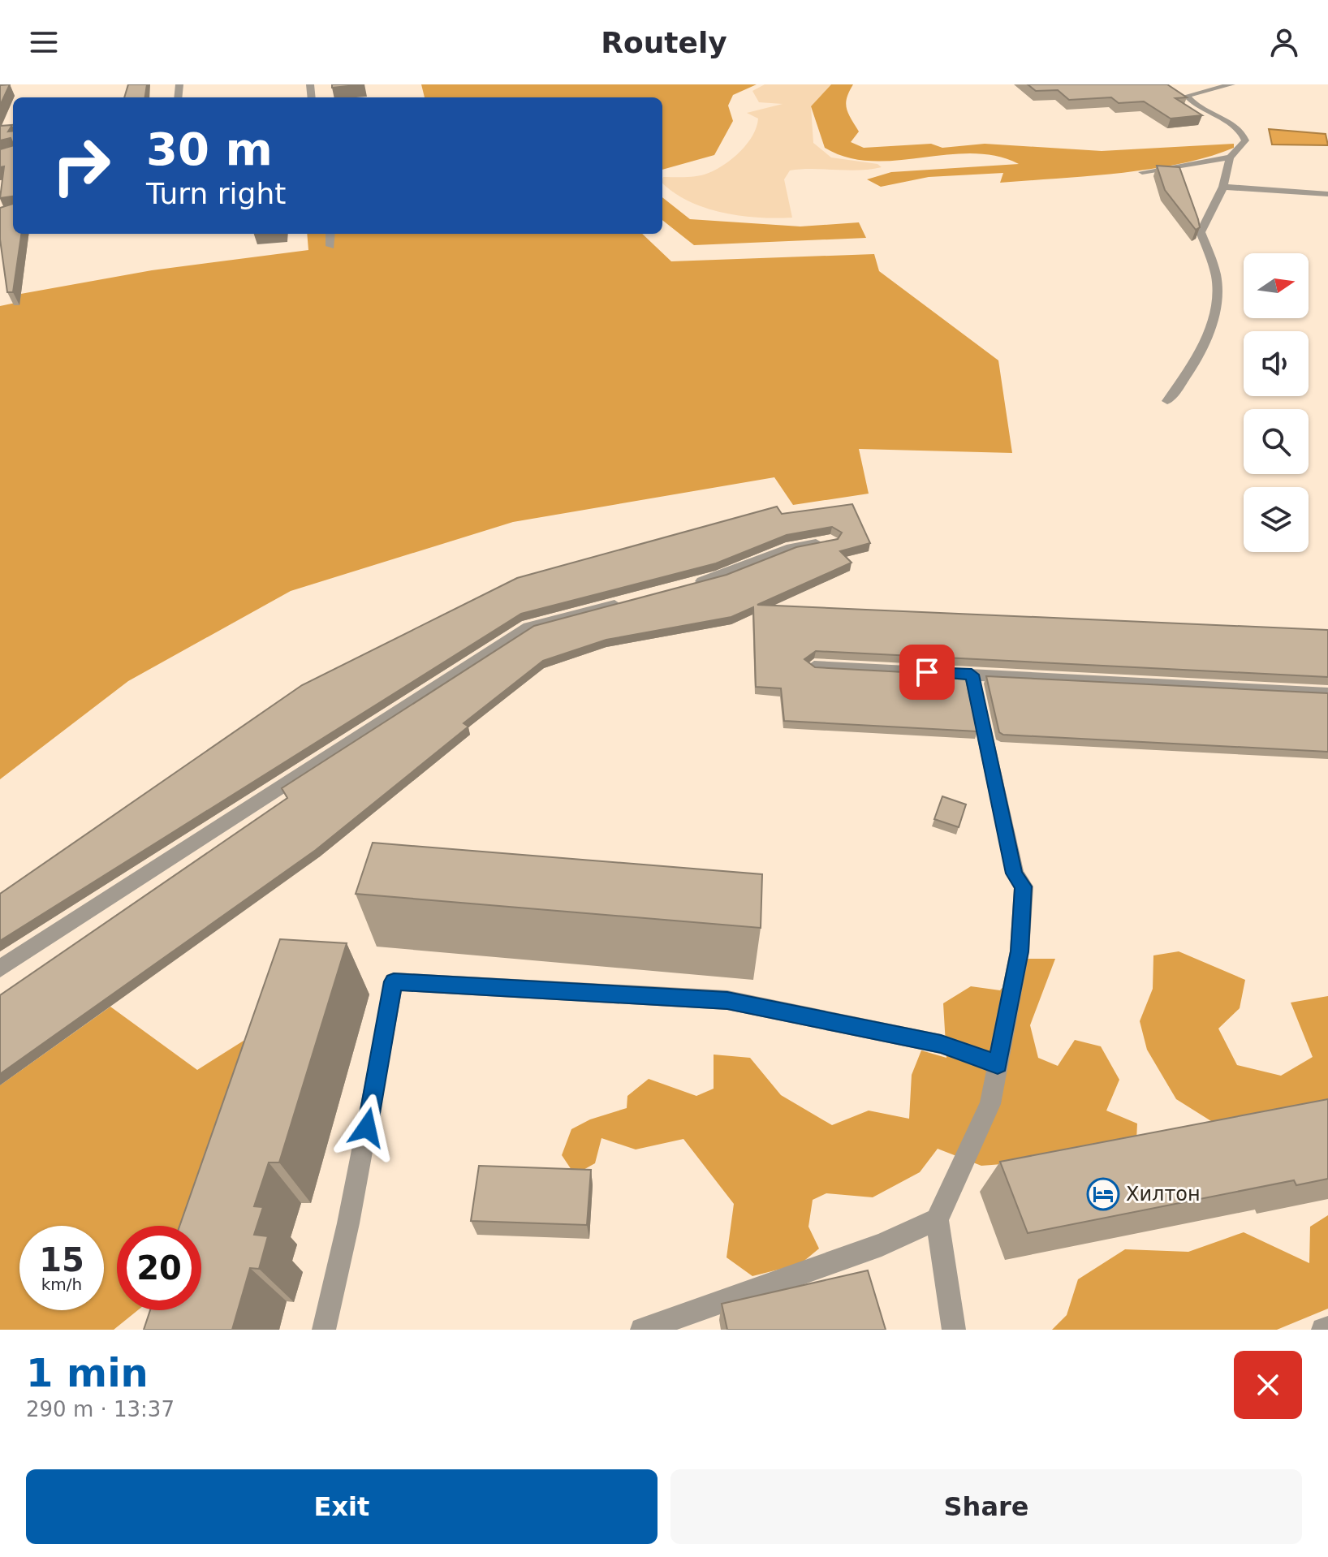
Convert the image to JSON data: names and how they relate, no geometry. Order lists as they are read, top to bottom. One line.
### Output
{"places":{"hotel":["Хилтон"]},"north":"right","page":{"header":"Routely","turn":["30 m","Turn right"],"speed":"15 km/h","limit":"20","heading":["1 min","290 m · 13:37"],"buttons":["Exit","Share"]}}
